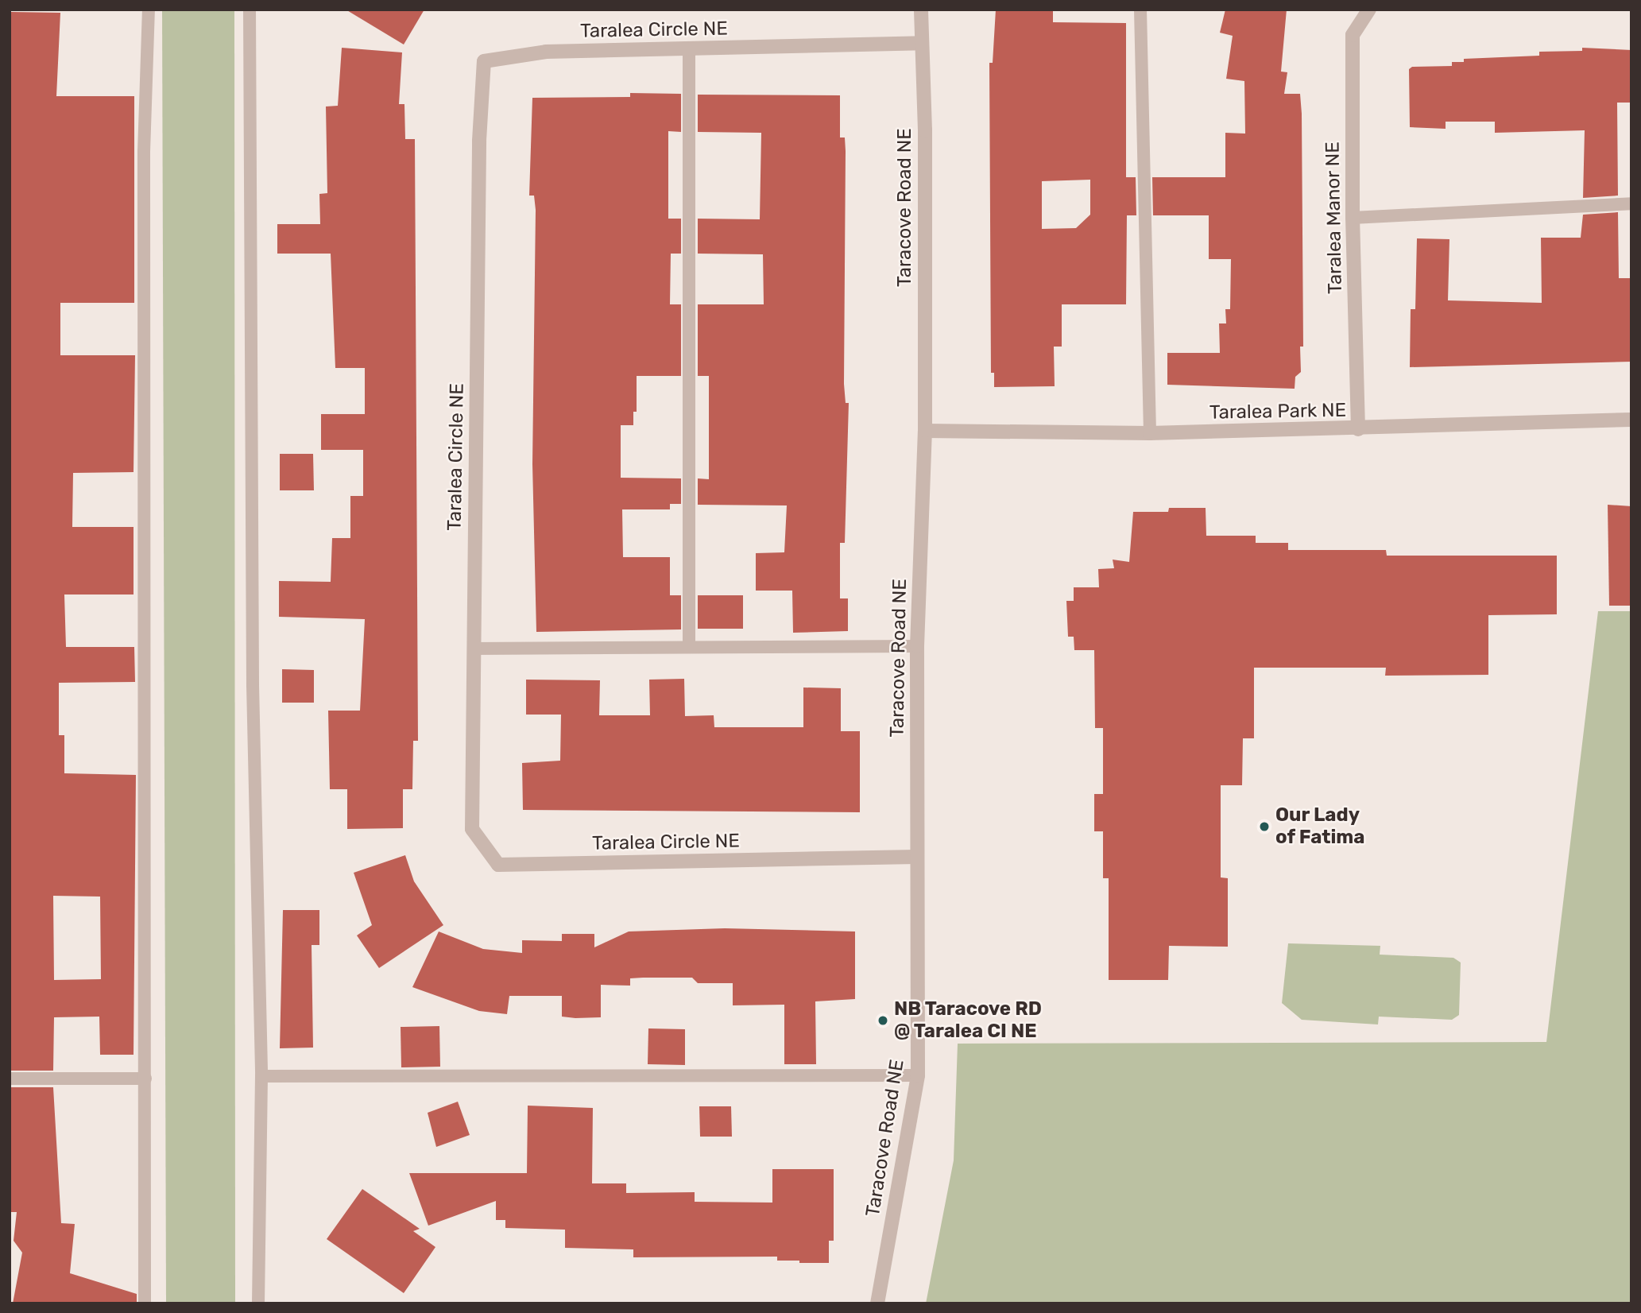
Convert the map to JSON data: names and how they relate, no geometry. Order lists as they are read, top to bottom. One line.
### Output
{"streets":{"street":["Taralea Circle NE","Taracove Road NE","Taralea Manor NE","Taralea Park NE"]},"crossings":[["Taralea Circle NE","Taracove Road NE"],["Taracove Road NE","Taralea Park NE"],["Taralea Manor NE","Taralea Park NE"]],"places":["Our Lady of Fatima","NB Taracove RD @ Taralea CI NE"]}
